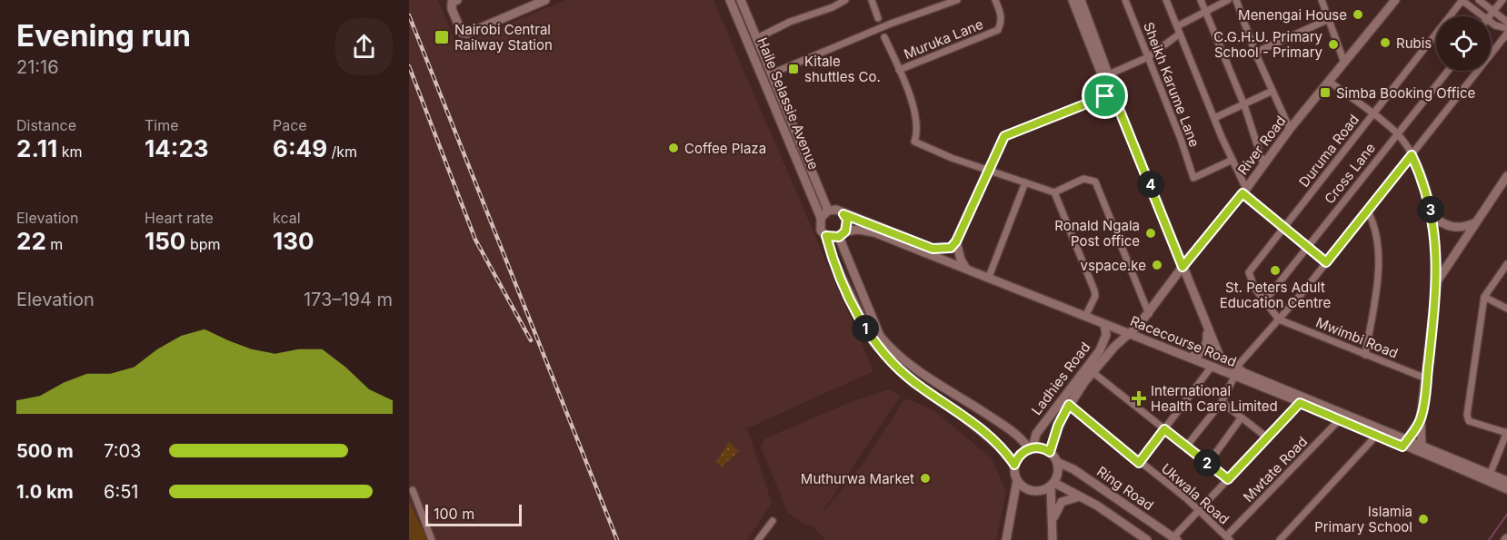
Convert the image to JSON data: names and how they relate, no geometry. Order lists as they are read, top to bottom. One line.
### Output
{"streets":{"main road":["Haile Selassie Avenue","River Road","Racecourse Road","Ladhies Road","Ring Road"],"street":["Muruka Lane","Sheikh Karume Lane","Duruma Road","Cross Lane","Mwimbi Road","Mwtate Road","Ukwala Road"]},"crossings":[["Haile Selassie Avenue","Racecourse Road"],["Haile Selassie Avenue","Ladhies Road"],["Haile Selassie Avenue","Ring Road"],["River Road","Racecourse Road"],["River Road","Ladhies Road"],["Duruma Road","Cross Lane"],["Duruma Road","Mwimbi Road"],["Racecourse Road","Ladhies Road"],["Racecourse Road","Mwtate Road"],["Ladhies Road","Ring Road"],["Ladhies Road","Ukwala Road"],["Mwtate Road","Ukwala Road"]],"places":{"other":["Menengai House","Rubis","C.G.H.U. Primary School - Primary","Coffee Plaza","Ronald Ngala Post office","vspace.ke","St. Peters Adult Education Centre","Muthurwa Market","Islamia Primary School"],"transit":["Nairobi Central Railway Station","Kitale shuttles Co.","Simba Booking Office"],"health":["International Health Care Limited"]},"scale_bar":"100 m","page":{"heading":["Evening run","21:16"],"stats":[["Distance","2.11 km"],["Time","14:23"],["Pace","6:49 /km"],["Elevation","22 m"],["Heart rate","150 bpm"],["kcal","130"]],"pins":["4","3","1","2"],"chart":["Elevation","173–194 m"],"list":[{"name":"500 m","note":"7:03"},{"name":"1.0 km","note":"6:51"}],"scale":"100 m"}}
